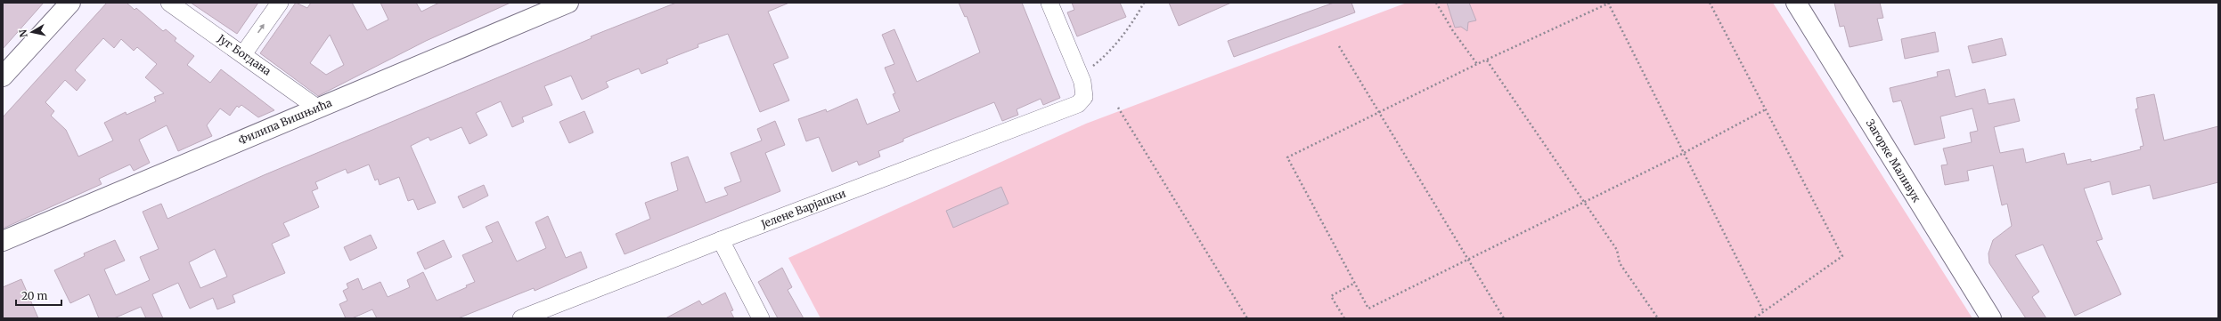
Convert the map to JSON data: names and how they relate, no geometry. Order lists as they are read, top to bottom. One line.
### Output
{"streets":{"main road":["Филипа Вишњића","Загорке Маливук"],"street":["Југ Богдана","Јелене Варјашки"]},"crossings":[["Југ Богдана","Филипа Вишњића"]],"scale_bar":"20 m","north":"left"}
